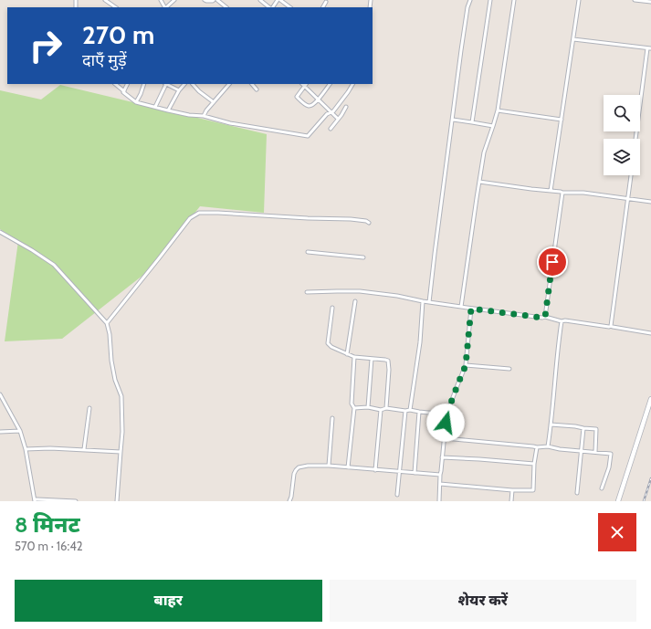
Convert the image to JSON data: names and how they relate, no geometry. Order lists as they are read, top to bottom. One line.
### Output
{"page":{"turn":["270 m","दाएँ मुड़ें"],"heading":["8 मिनट","570 m · 16:42"],"buttons":["बाहर","शेयर करें"]}}
